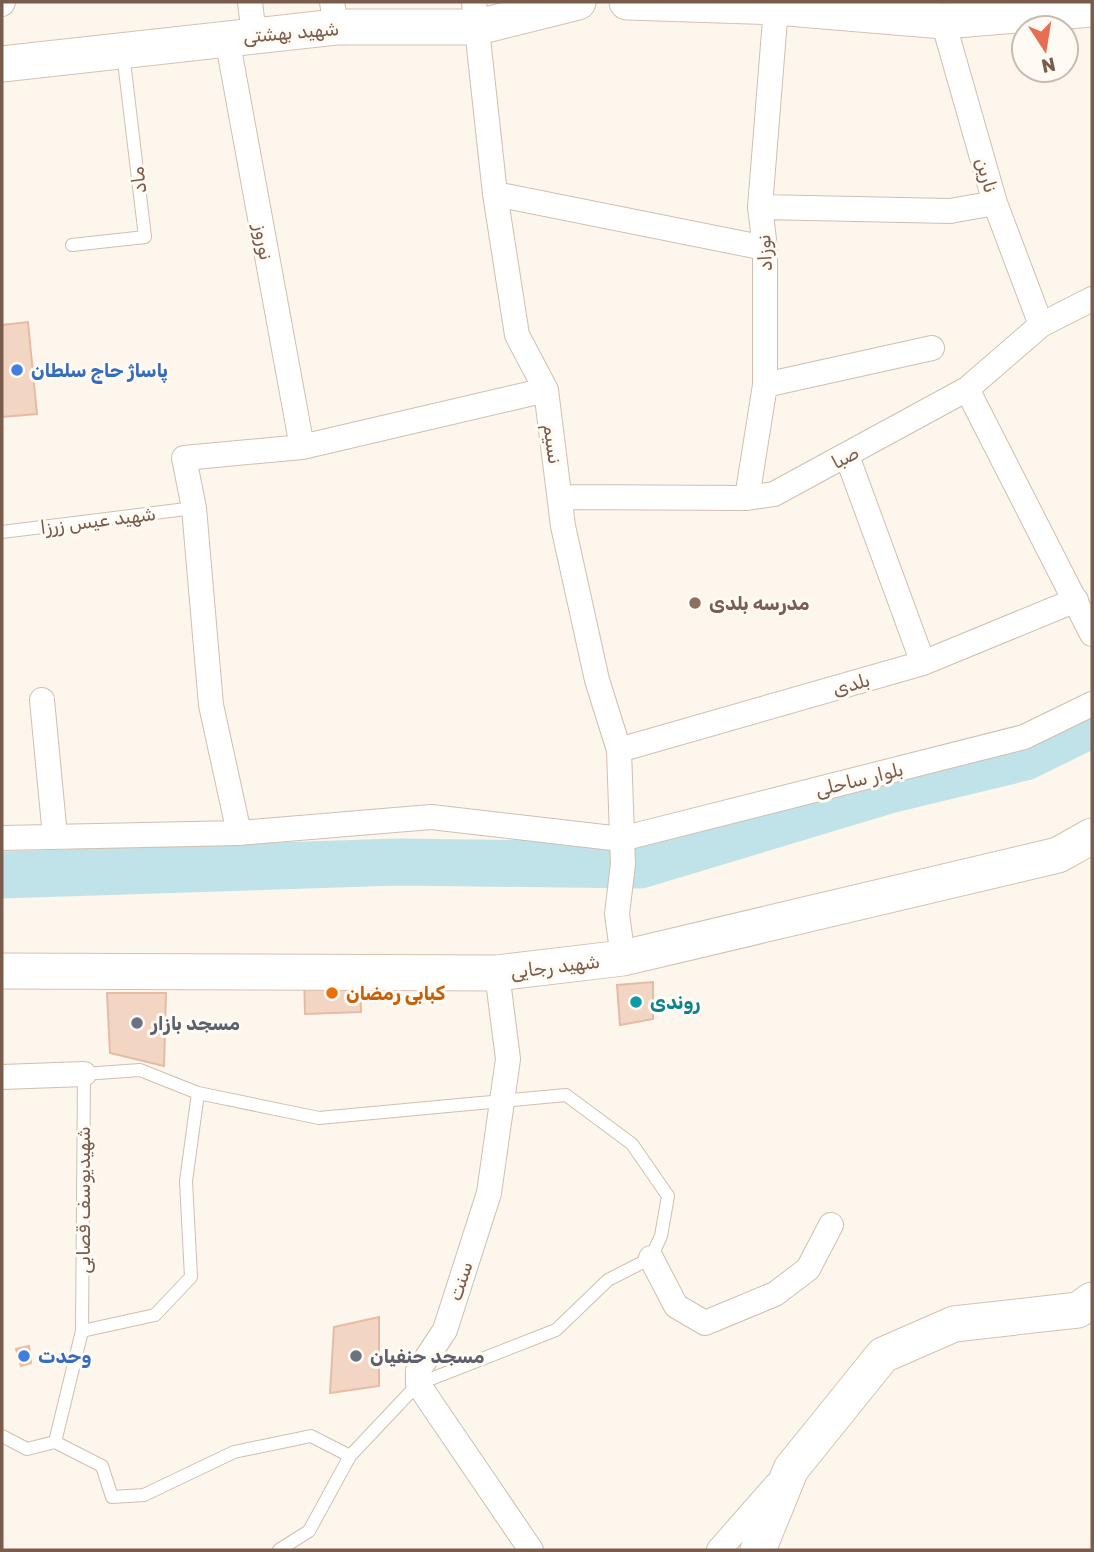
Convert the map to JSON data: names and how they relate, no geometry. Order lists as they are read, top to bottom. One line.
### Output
{"streets":{"street":["شهید بهشتی","نارین","نوروز","نوزاد","نسیم","صبا","بلدی","بلوار ساحلی","شهید رجایی","سنت"],"lane":["ماد","شهید عیس زرزا","شهیدیوسف قصابی"]},"crossings":[["شهید بهشتی","ماد"],["شهید بهشتی","نوروز"],["شهید بهشتی","نسیم"],["نارین","صبا"],["نوزاد","صبا"],["نسیم","صبا"],["نسیم","بلدی"],["نسیم","بلوار ساحلی"],["نسیم","شهید رجایی"],["شهید رجایی","سنت"]],"places":["پاساژ حاج سلطان","مدرسه بلدی","کبابی رمضان","روندی","مسجد بازار","وحدت","مسجد حنفیان"],"north":"bottom"}
